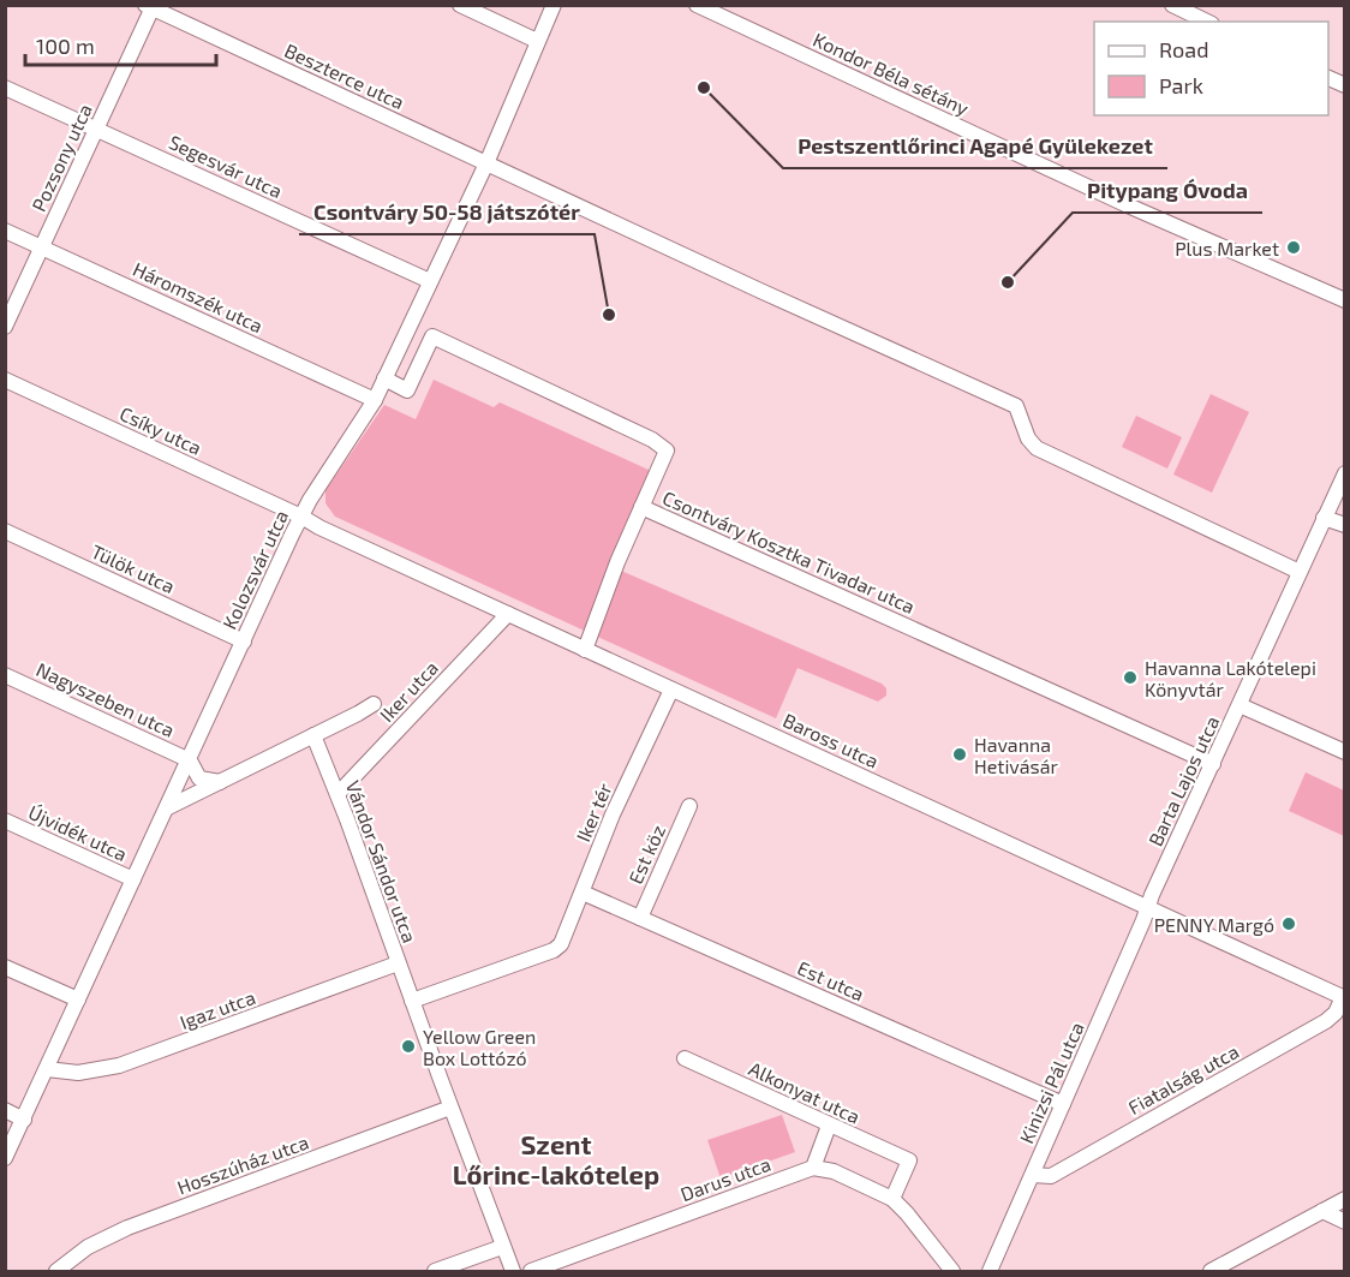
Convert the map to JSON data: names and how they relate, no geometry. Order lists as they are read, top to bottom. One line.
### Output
{"streets":{"street":["Kondor Béla sétány","Beszterce utca","Pozsony utca","Segesvár utca","Háromszék utca","Csíky utca","Csontváry Kosztka Tivadar utca","Tülök utca","Kolozsvár utca","Iker utca","Nagyszeben utca","Baross utca","Barta Lajos utca","Iker tér","Újvidék utca","Est köz","Vándor Sándor utca","Est utca","Igaz utca","Fiatalság utca","Kinizsi Pál utca","Alkonyat utca","Hosszúház utca","Darus utca"]},"crossings":[["Beszterce utca","Pozsony utca"],["Beszterce utca","Kolozsvár utca"],["Pozsony utca","Segesvár utca"],["Pozsony utca","Háromszék utca"],["Segesvár utca","Kolozsvár utca"],["Háromszék utca","Kolozsvár utca"],["Csíky utca","Kolozsvár utca"],["Csíky utca","Baross utca"],["Csontváry Kosztka Tivadar utca","Kolozsvár utca"],["Csontváry Kosztka Tivadar utca","Barta Lajos utca"],["Tülök utca","Kolozsvár utca"],["Kolozsvár utca","Nagyszeben utca"],["Kolozsvár utca","Baross utca"],["Kolozsvár utca","Újvidék utca"],["Kolozsvár utca","Igaz utca"],["Iker utca","Baross utca"],["Iker utca","Vándor Sándor utca"],["Baross utca","Barta Lajos utca"],["Baross utca","Iker tér"],["Baross utca","Fiatalság utca"],["Baross utca","Kinizsi Pál utca"],["Barta Lajos utca","Kinizsi Pál utca"],["Iker tér","Vándor Sándor utca"],["Iker tér","Est utca"],["Est köz","Est utca"],["Vándor Sándor utca","Igaz utca"],["Vándor Sándor utca","Hosszúház utca"],["Est utca","Kinizsi Pál utca"],["Fiatalság utca","Kinizsi Pál utca"]],"districts":["Szent Lőrinc-lakótelep"],"places":["Pestszentlőrinci Agapé Gyülekezet","Plus Market","Pitypang Óvoda","Csontváry 50-58 játszótér","Havanna Lakótelepi Könyvtár","Havanna Hetivásár","PENNY Margó","Yellow Green Box Lottózó"],"legend":["Road","Park"],"scale_bar":"100 m"}
